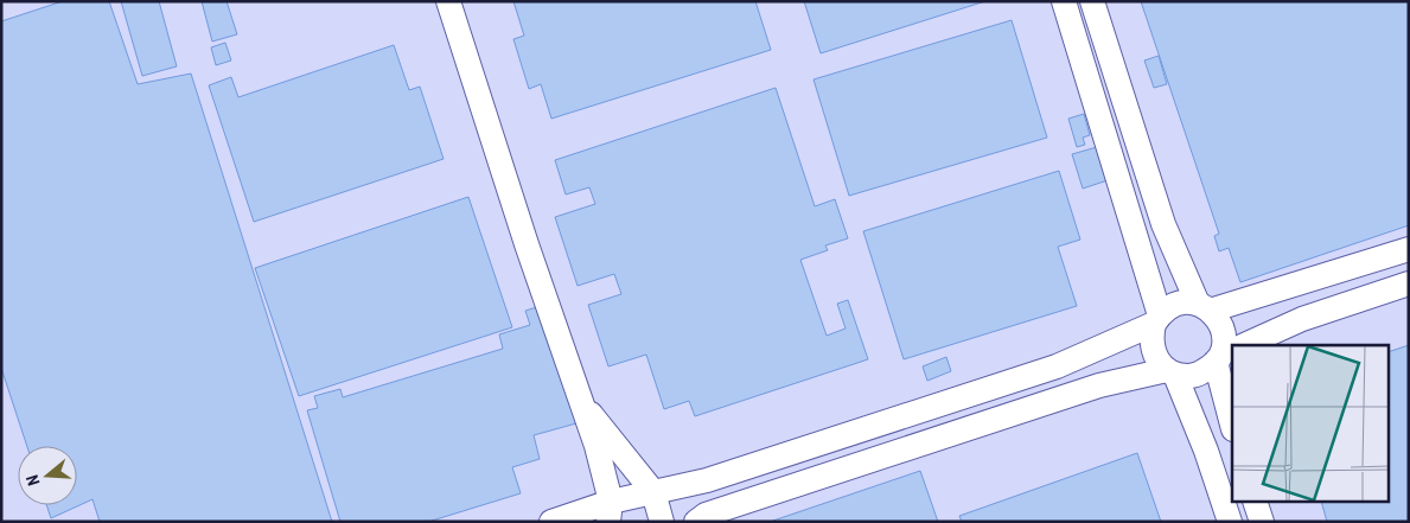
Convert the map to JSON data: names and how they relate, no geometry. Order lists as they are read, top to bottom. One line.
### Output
{"north":"left"}
